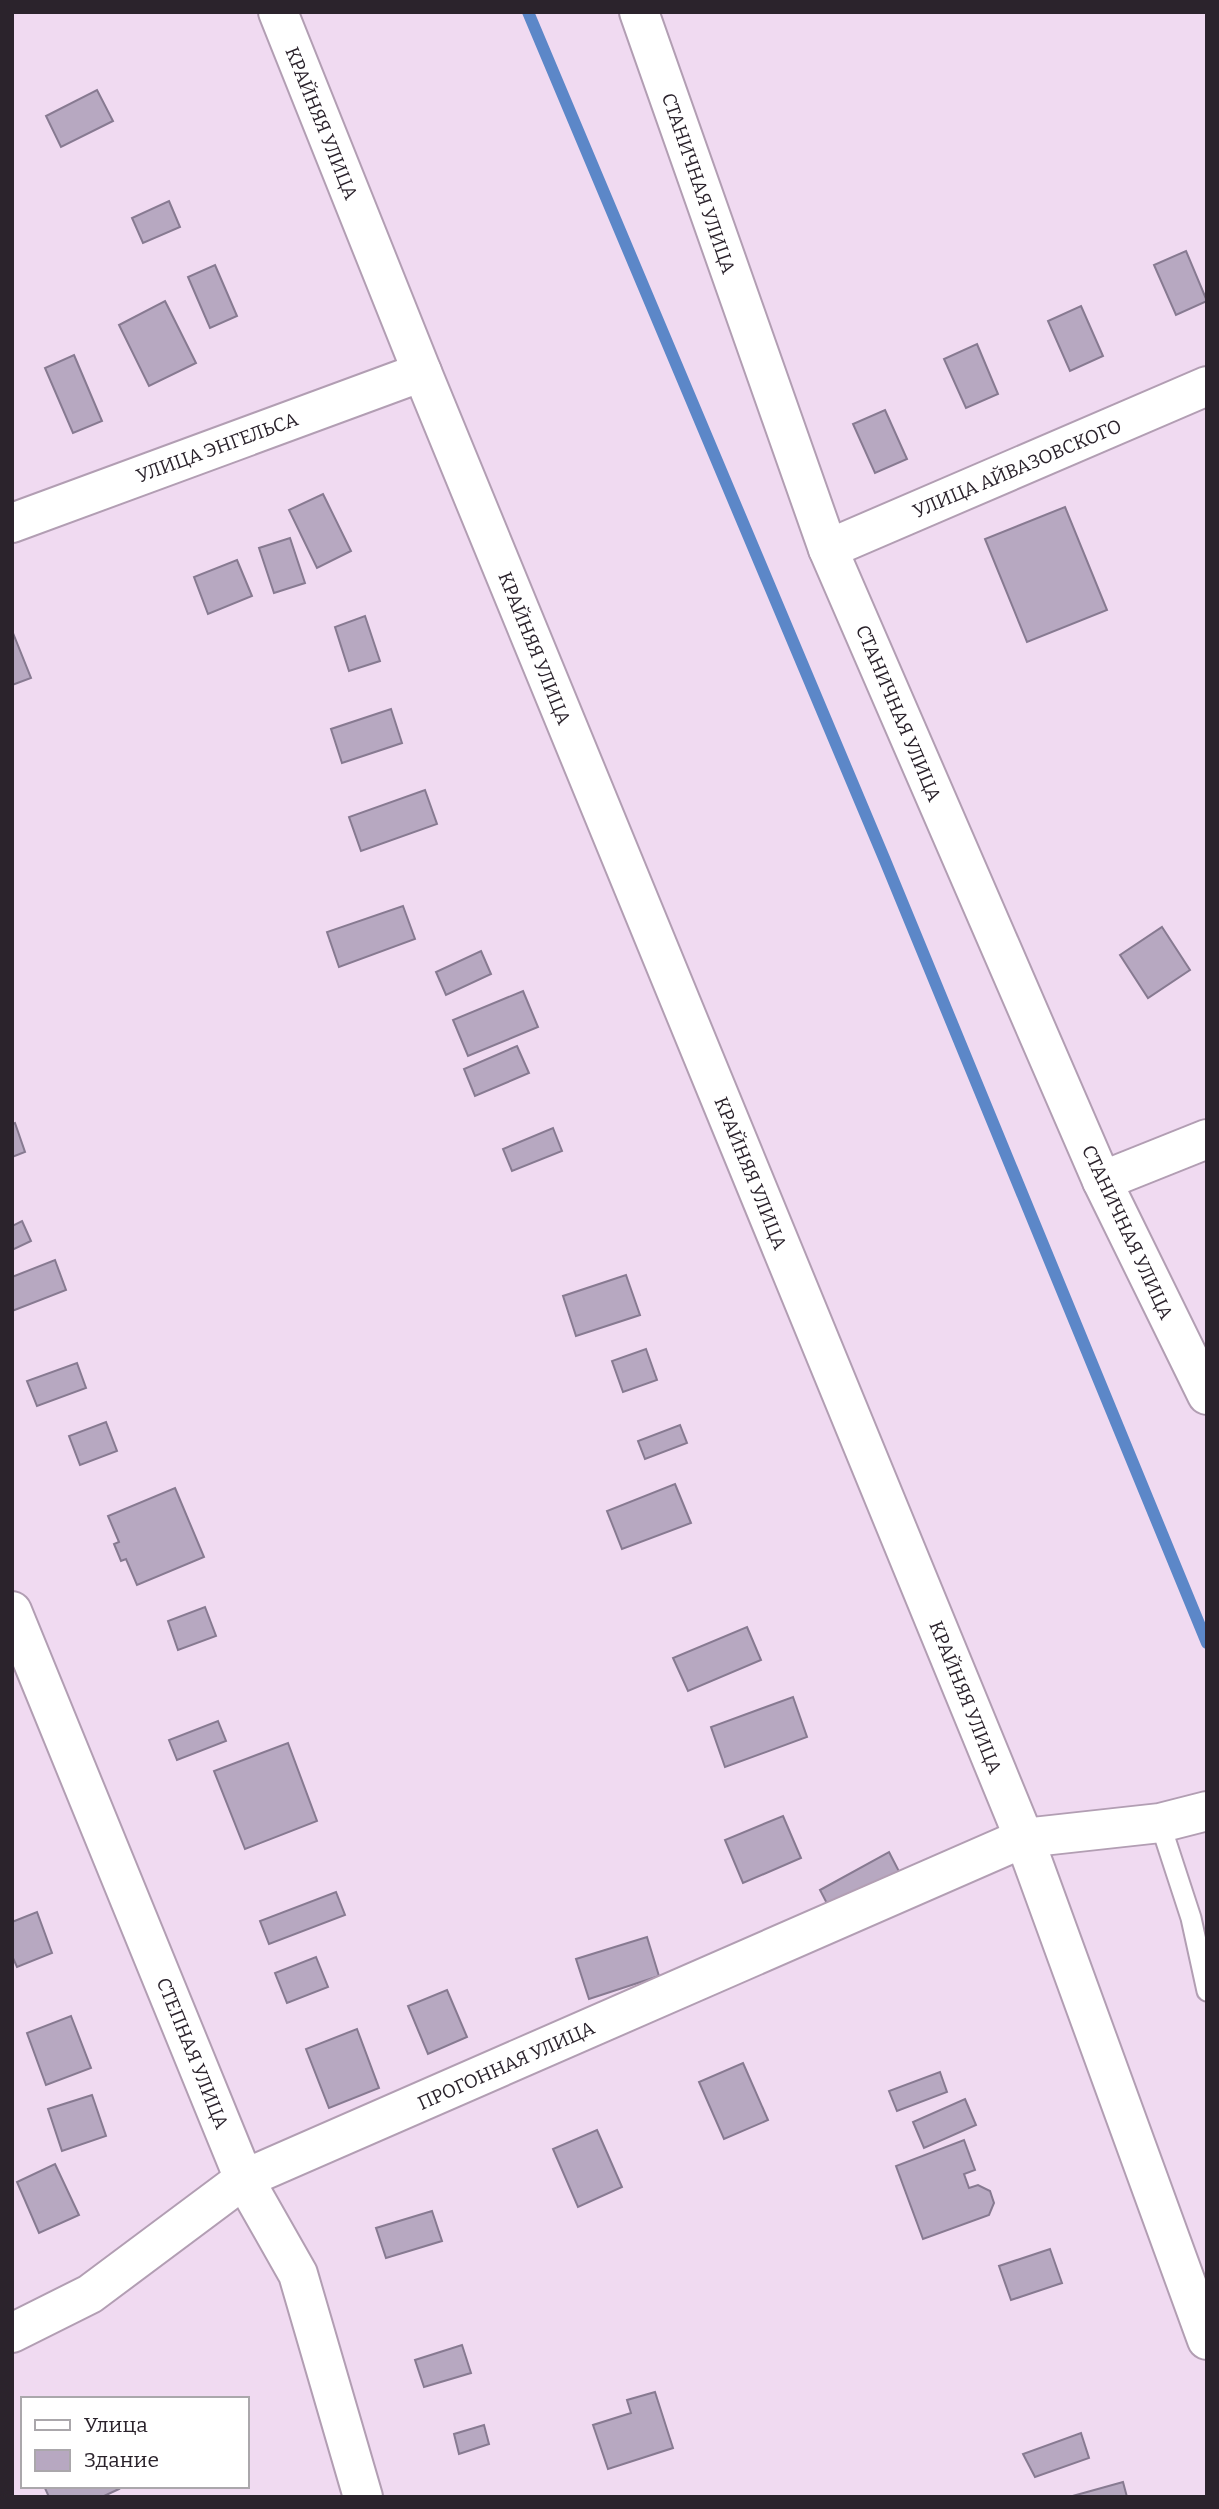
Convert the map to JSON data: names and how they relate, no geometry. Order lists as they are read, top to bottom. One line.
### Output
{"streets":{"street":["КРАЙНЯЯ УЛИЦА","СТАНИЧНАЯ УЛИЦА","УЛИЦА ЭНГЕЛЬСА","УЛИЦА АЙВАЗОВСКОГО","СТЕПНАЯ УЛИЦА","ПРОГОННАЯ УЛИЦА"]},"crossings":[["КРАЙНЯЯ УЛИЦА","УЛИЦА ЭНГЕЛЬСА"],["КРАЙНЯЯ УЛИЦА","ПРОГОННАЯ УЛИЦА"],["СТАНИЧНАЯ УЛИЦА","УЛИЦА АЙВАЗОВСКОГО"],["СТЕПНАЯ УЛИЦА","ПРОГОННАЯ УЛИЦА"]],"legend":["Улица","Здание"]}
